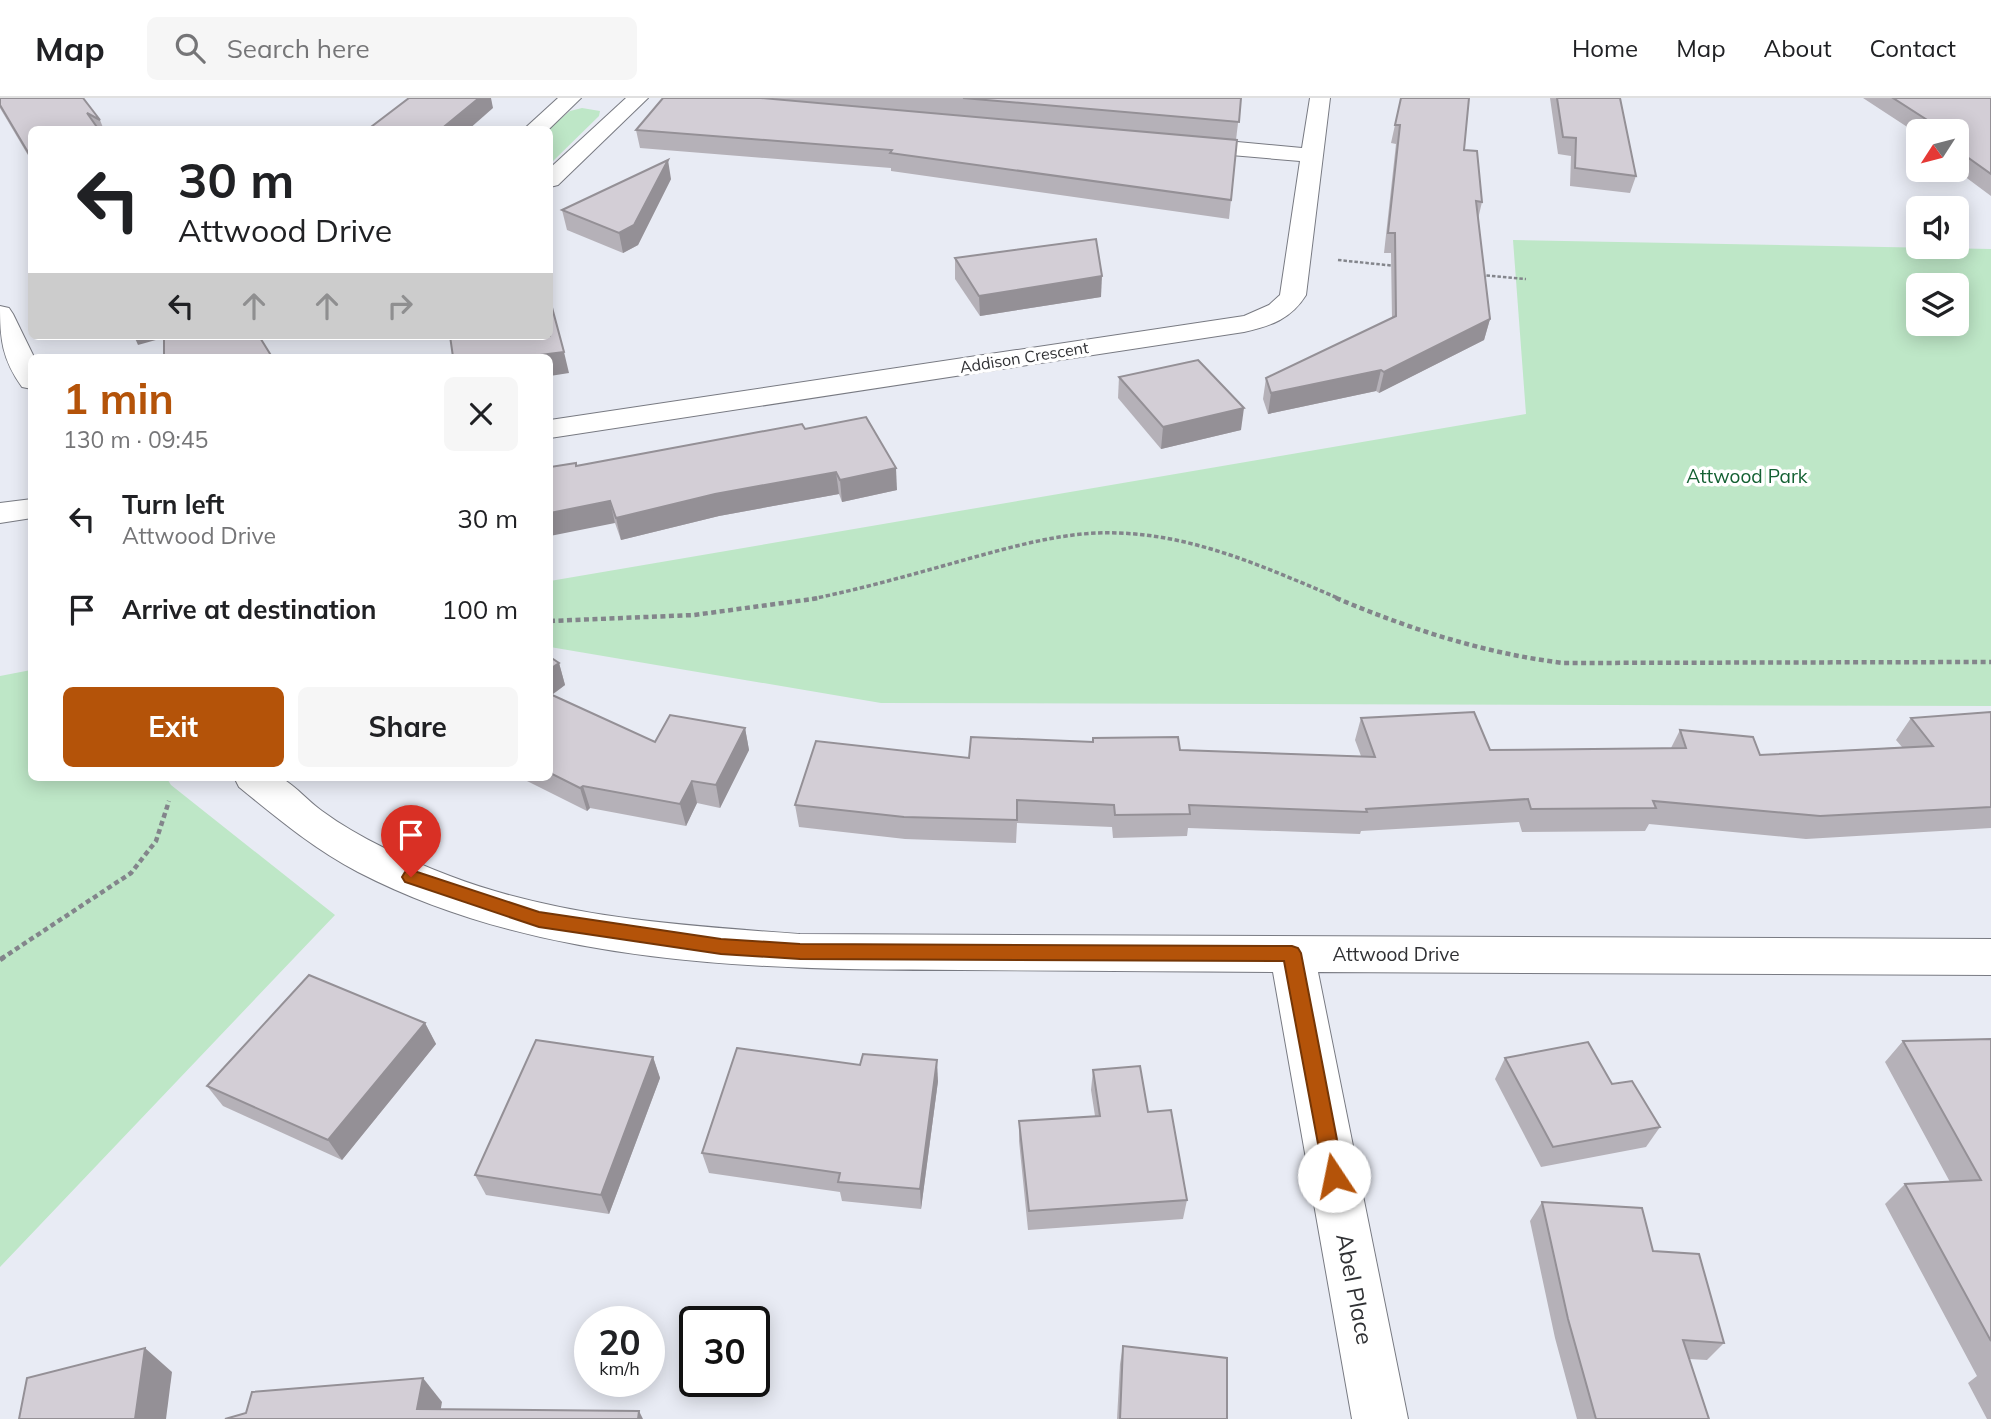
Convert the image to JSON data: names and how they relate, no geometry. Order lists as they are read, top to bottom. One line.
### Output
{"streets":{"street":["Addison Crescent","Attwood Drive","Abel Place"]},"crossings":[["Attwood Drive","Abel Place"]],"parks":["Attwood Park"],"north":"bottom left","page":{"header":"Map","search":"Search here","nav":["Home","Map","About","Contact"],"turn":["30 m","Attwood Drive"],"heading":["1 min","130 m · 09:45"],"list":[{"name":"Turn left","note":"Attwood Drive","value":"30 m"},{"name":"Arrive at destination","value":"100 m"}],"buttons":["Exit","Share"],"speed":"20 km/h","limit":"30"}}
